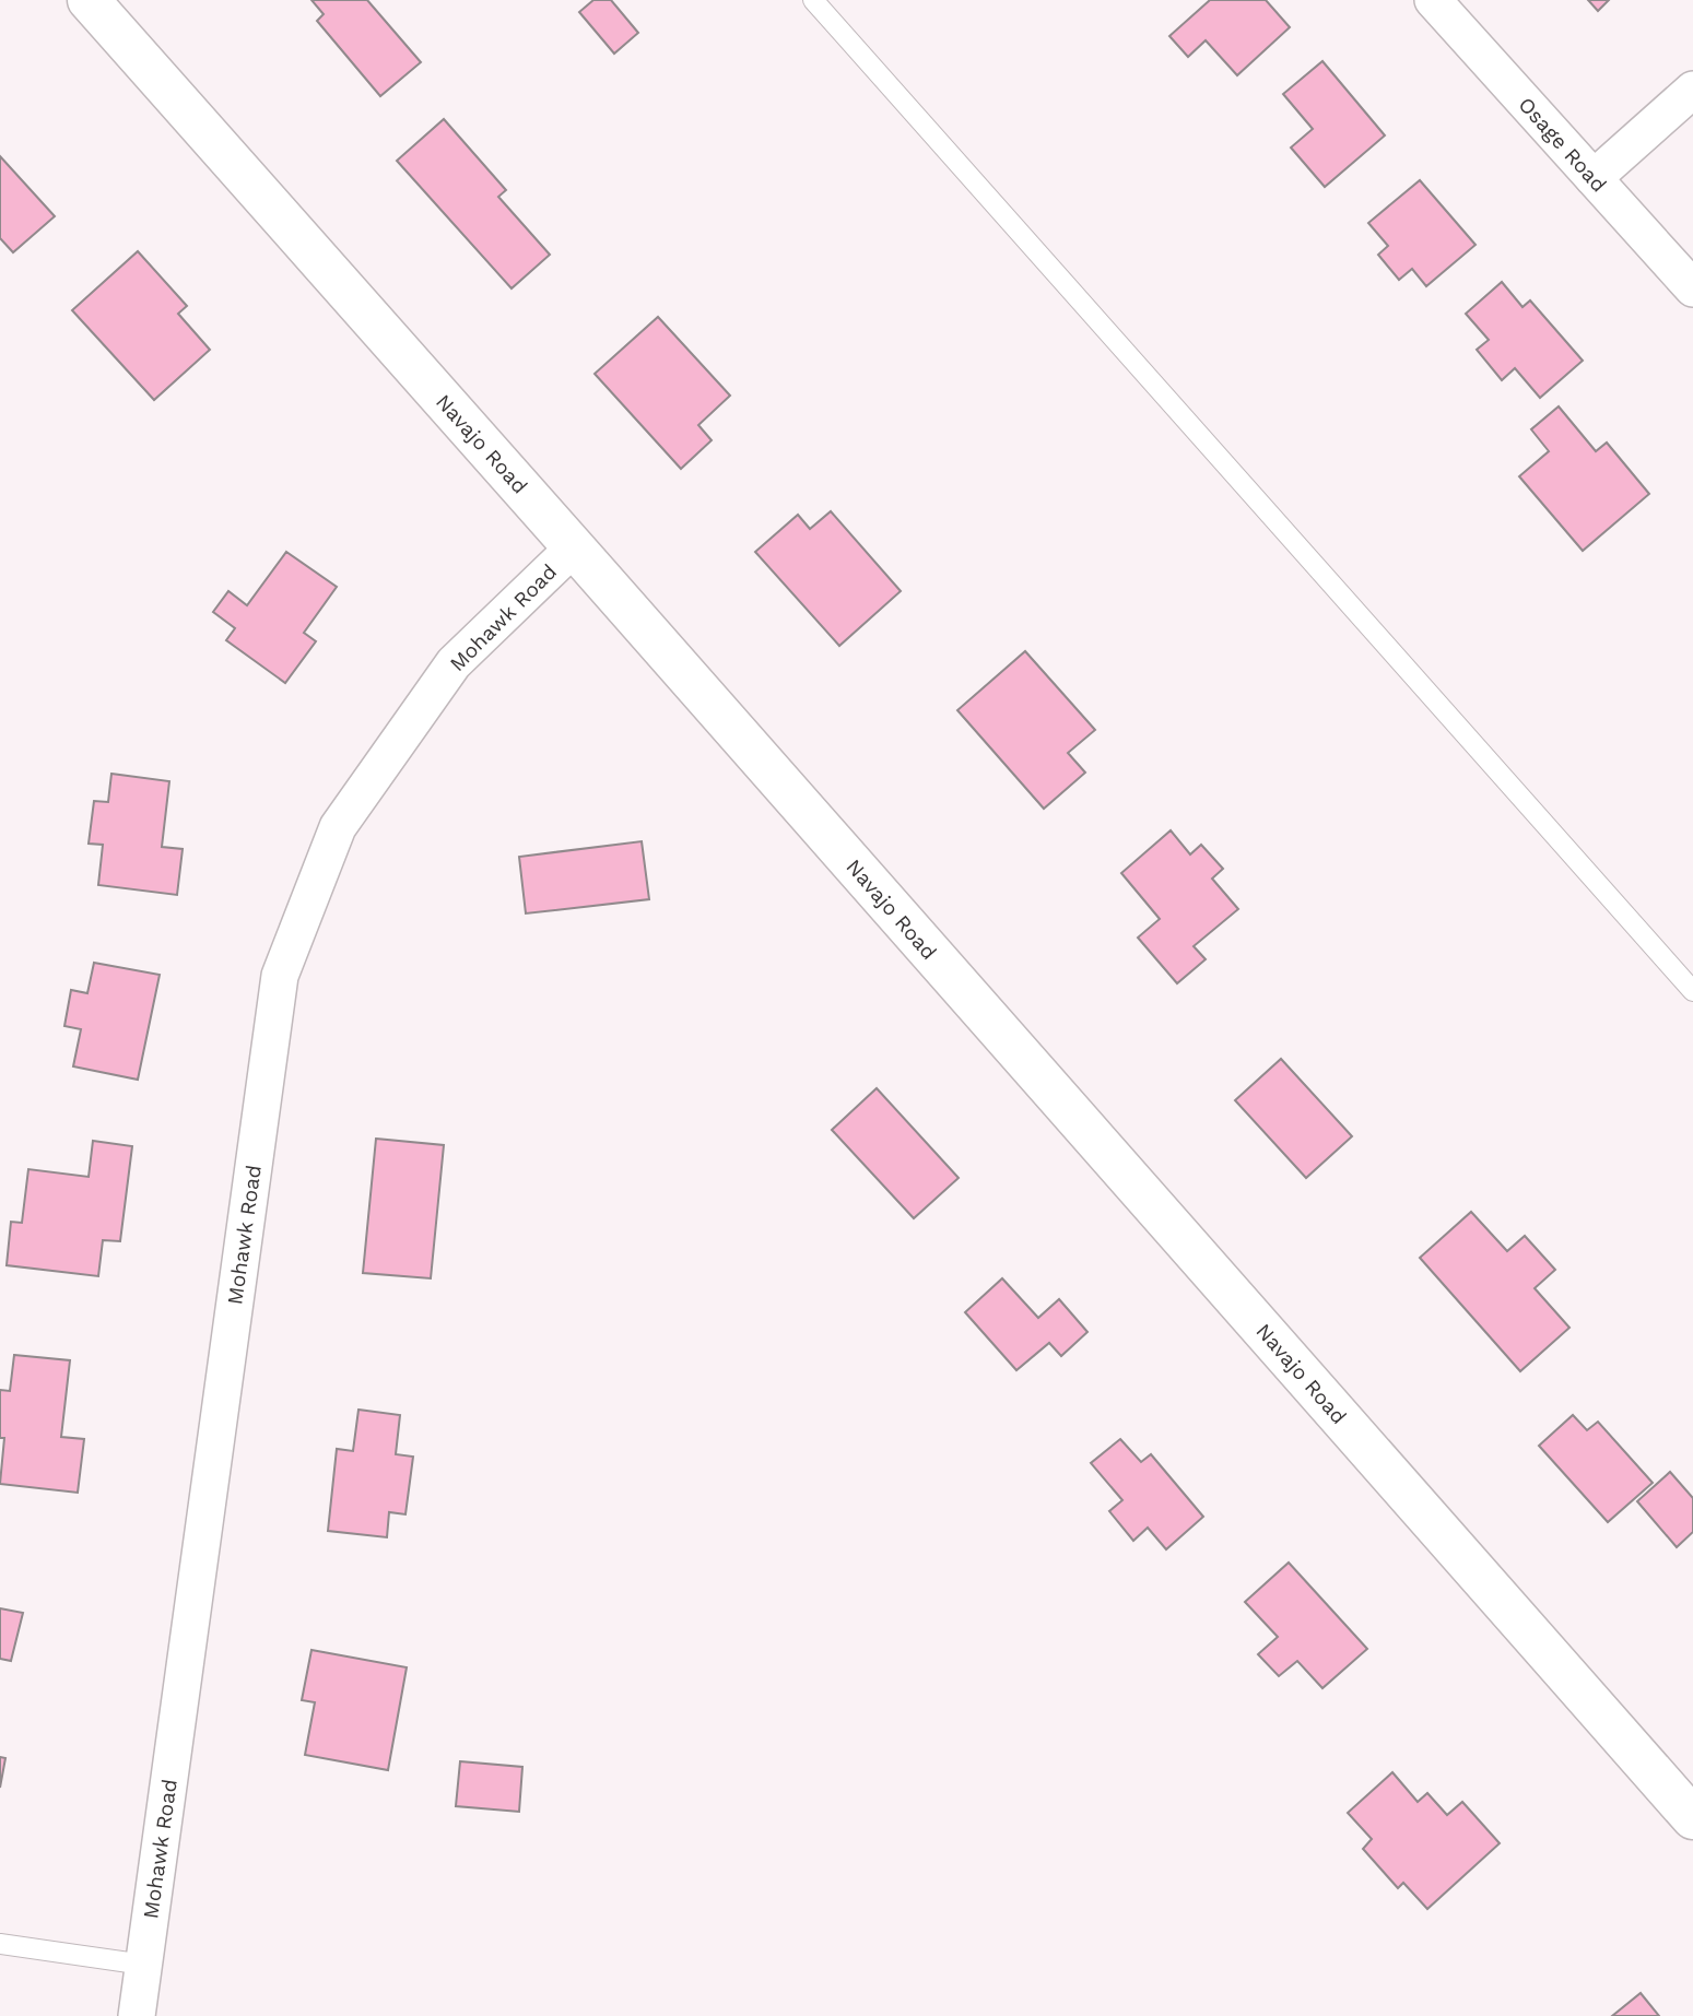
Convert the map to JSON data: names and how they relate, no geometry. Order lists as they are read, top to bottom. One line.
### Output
{"streets":{"main road":["Navajo Road"],"street":["Osage Road","Mohawk Road"]},"crossings":[["Navajo Road","Mohawk Road"]]}
